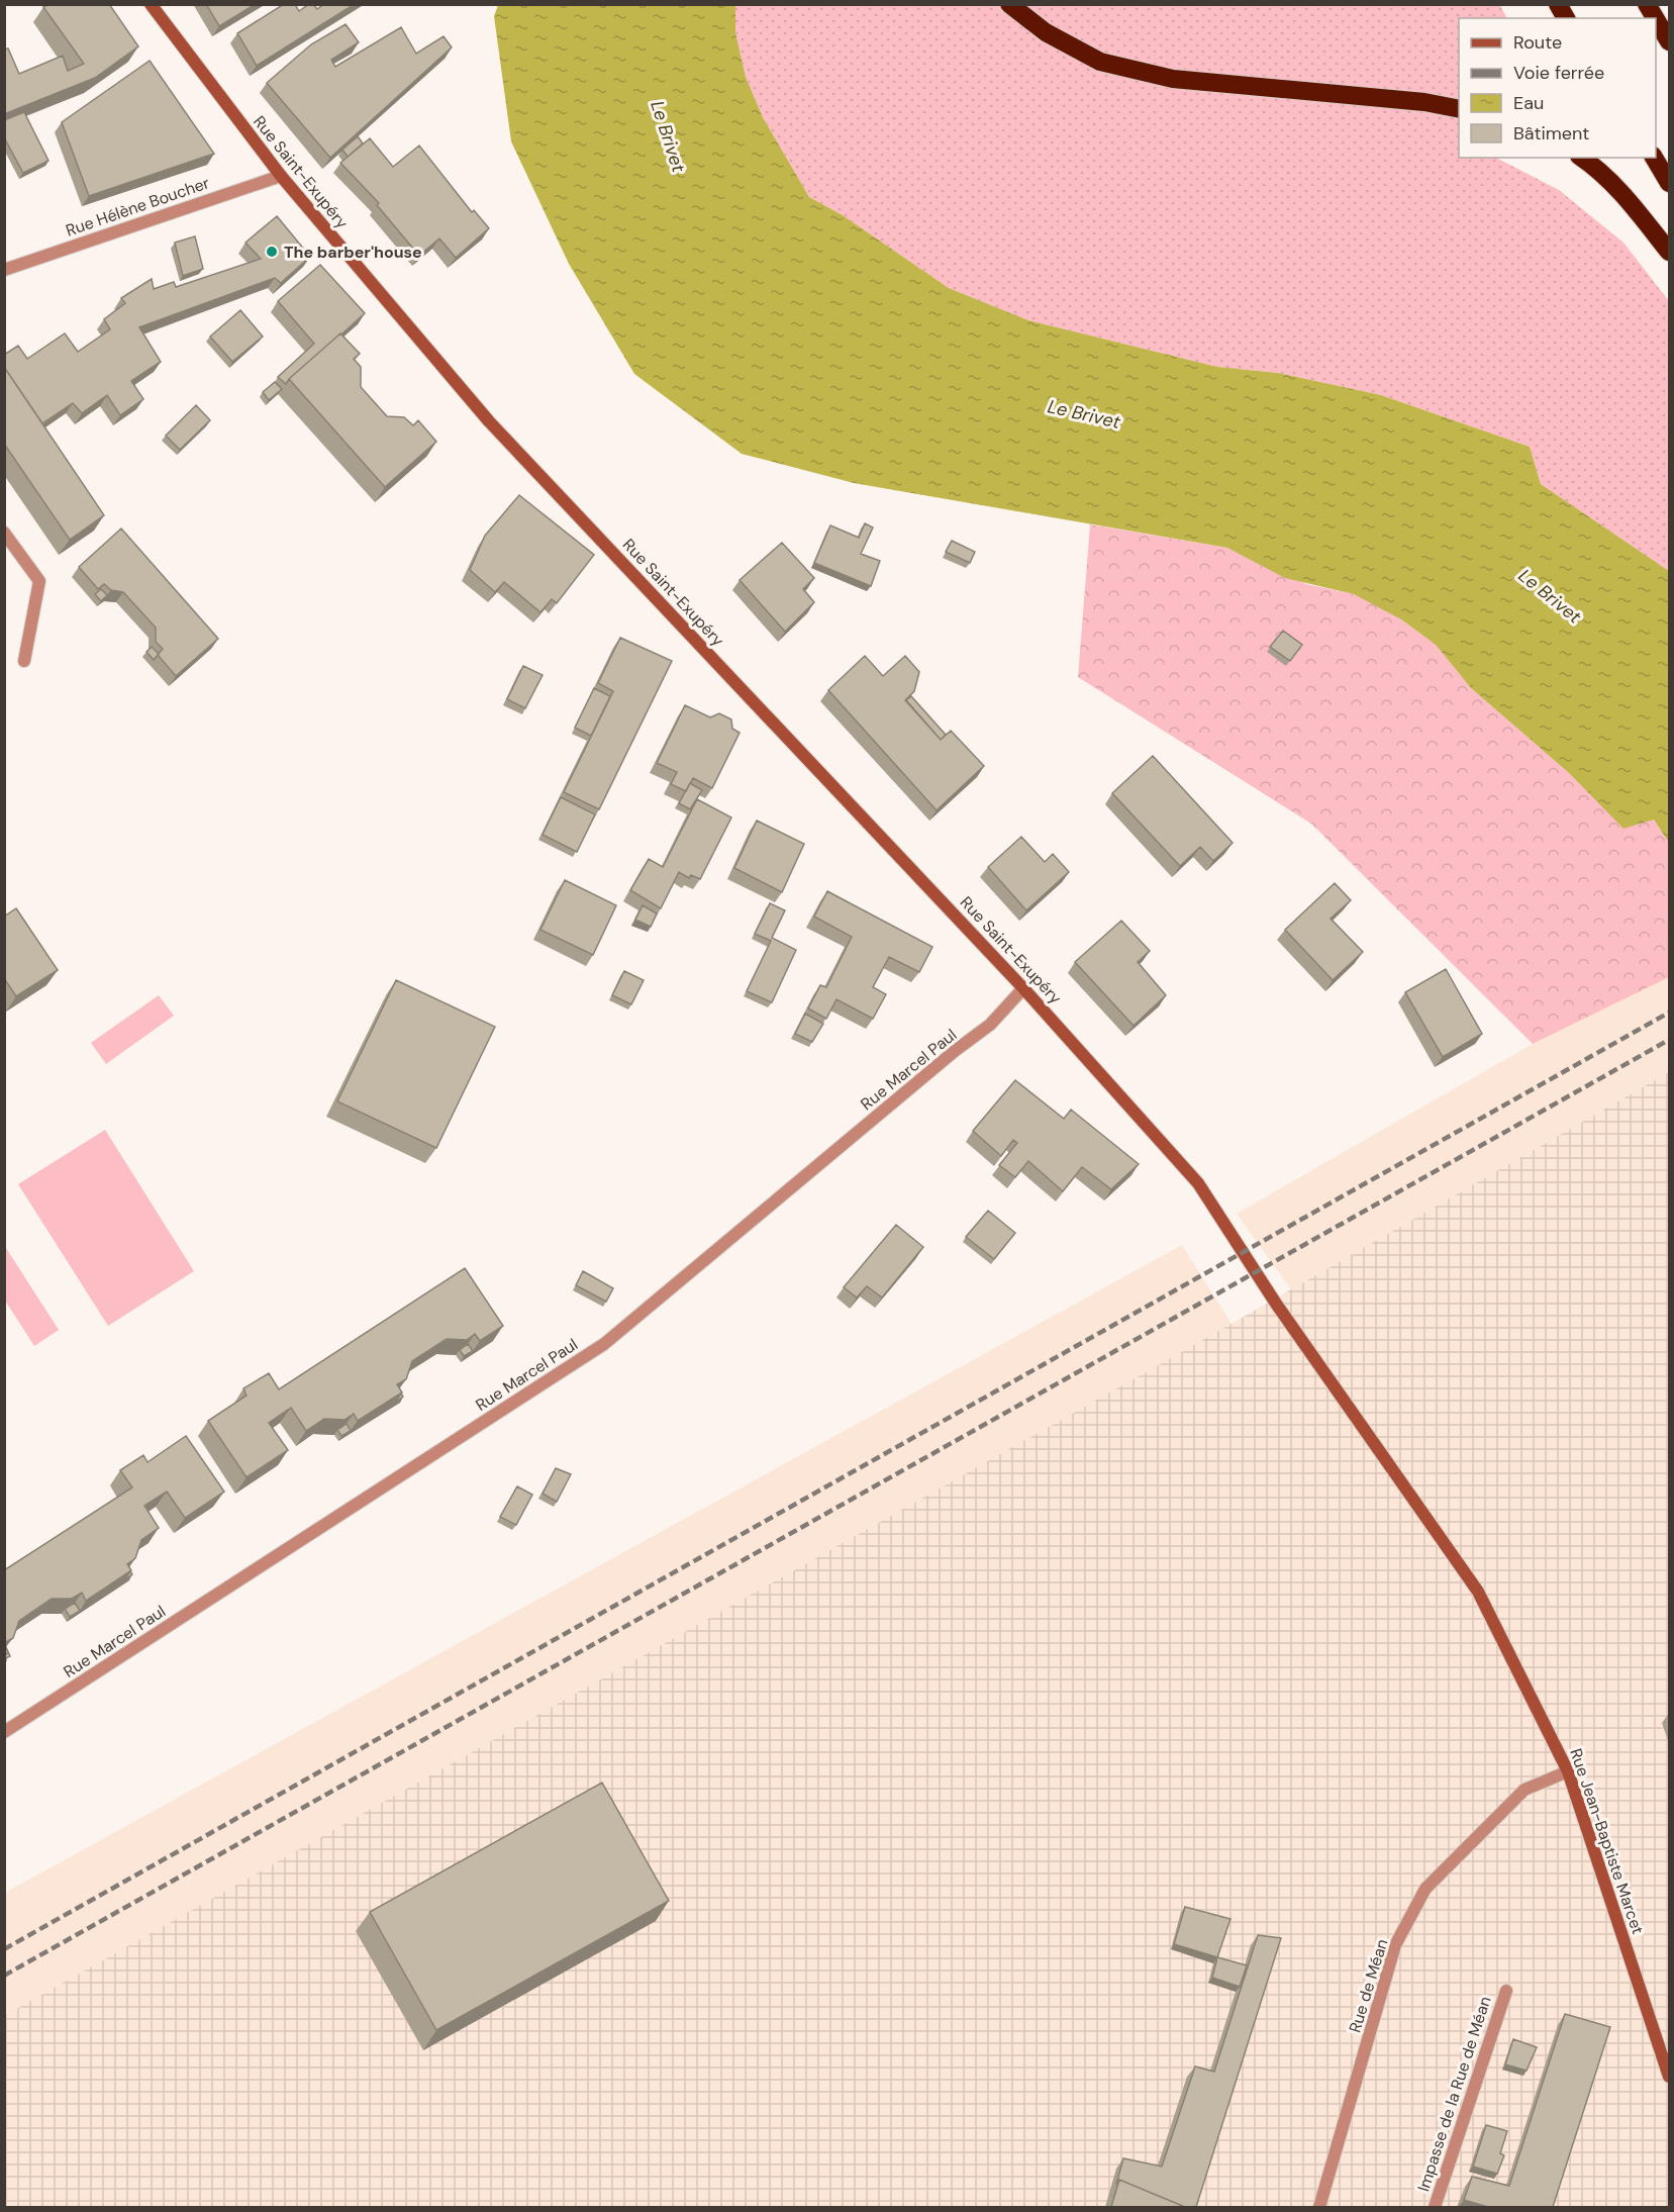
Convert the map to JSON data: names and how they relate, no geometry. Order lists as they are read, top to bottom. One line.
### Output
{"streets":{"street":["Rue Saint-Exupéry","Rue Hélène Boucher","Rue Marcel Paul","Rue Jean-Baptiste Marcet","Rue de Méan","Impasse de la Rue de Méan"]},"crossings":[["Rue Saint-Exupéry","Rue Hélène Boucher"],["Rue Saint-Exupéry","Rue Marcel Paul"],["Rue Saint-Exupéry","Rue Jean-Baptiste Marcet"],["Rue Jean-Baptiste Marcet","Rue de Méan"]],"water":["Le Brivet"],"places":["The barber'house"],"legend":["Route","Voie ferrée","Eau","Bâtiment"]}
